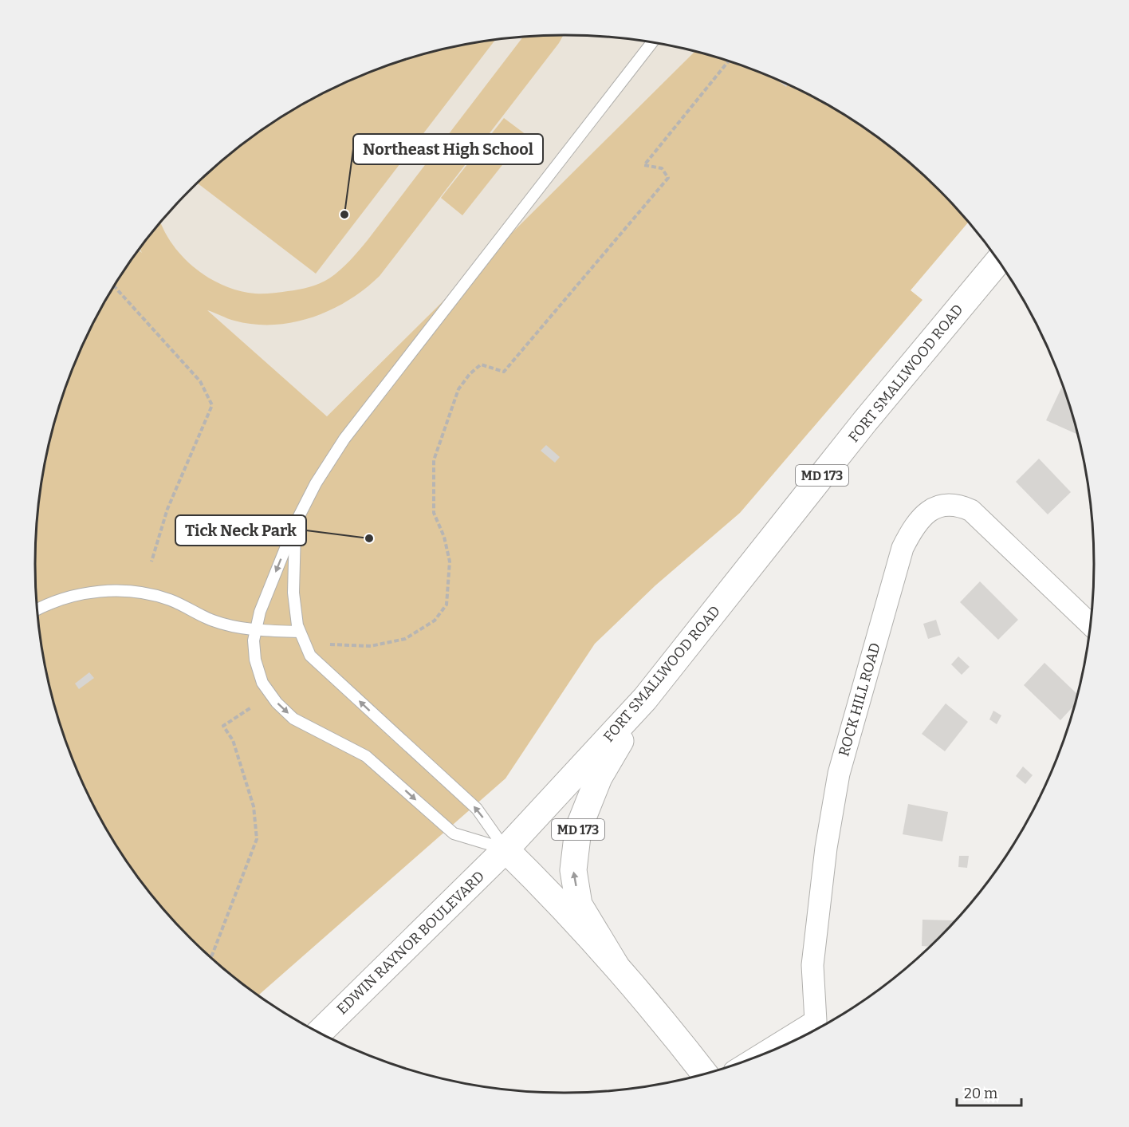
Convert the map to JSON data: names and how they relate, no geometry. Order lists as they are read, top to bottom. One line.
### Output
{"streets":{"main road":["FORT SMALLWOOD ROAD","MD 173","EDWIN RAYNOR BOULEVARD"],"street":["ROCK HILL ROAD"]},"crossings":[["FORT SMALLWOOD ROAD","MD 173"],["FORT SMALLWOOD ROAD","EDWIN RAYNOR BOULEVARD"],["MD 173","EDWIN RAYNOR BOULEVARD"]],"places":["Northeast High School","Tick Neck Park"],"scale_bar":"20 m"}
